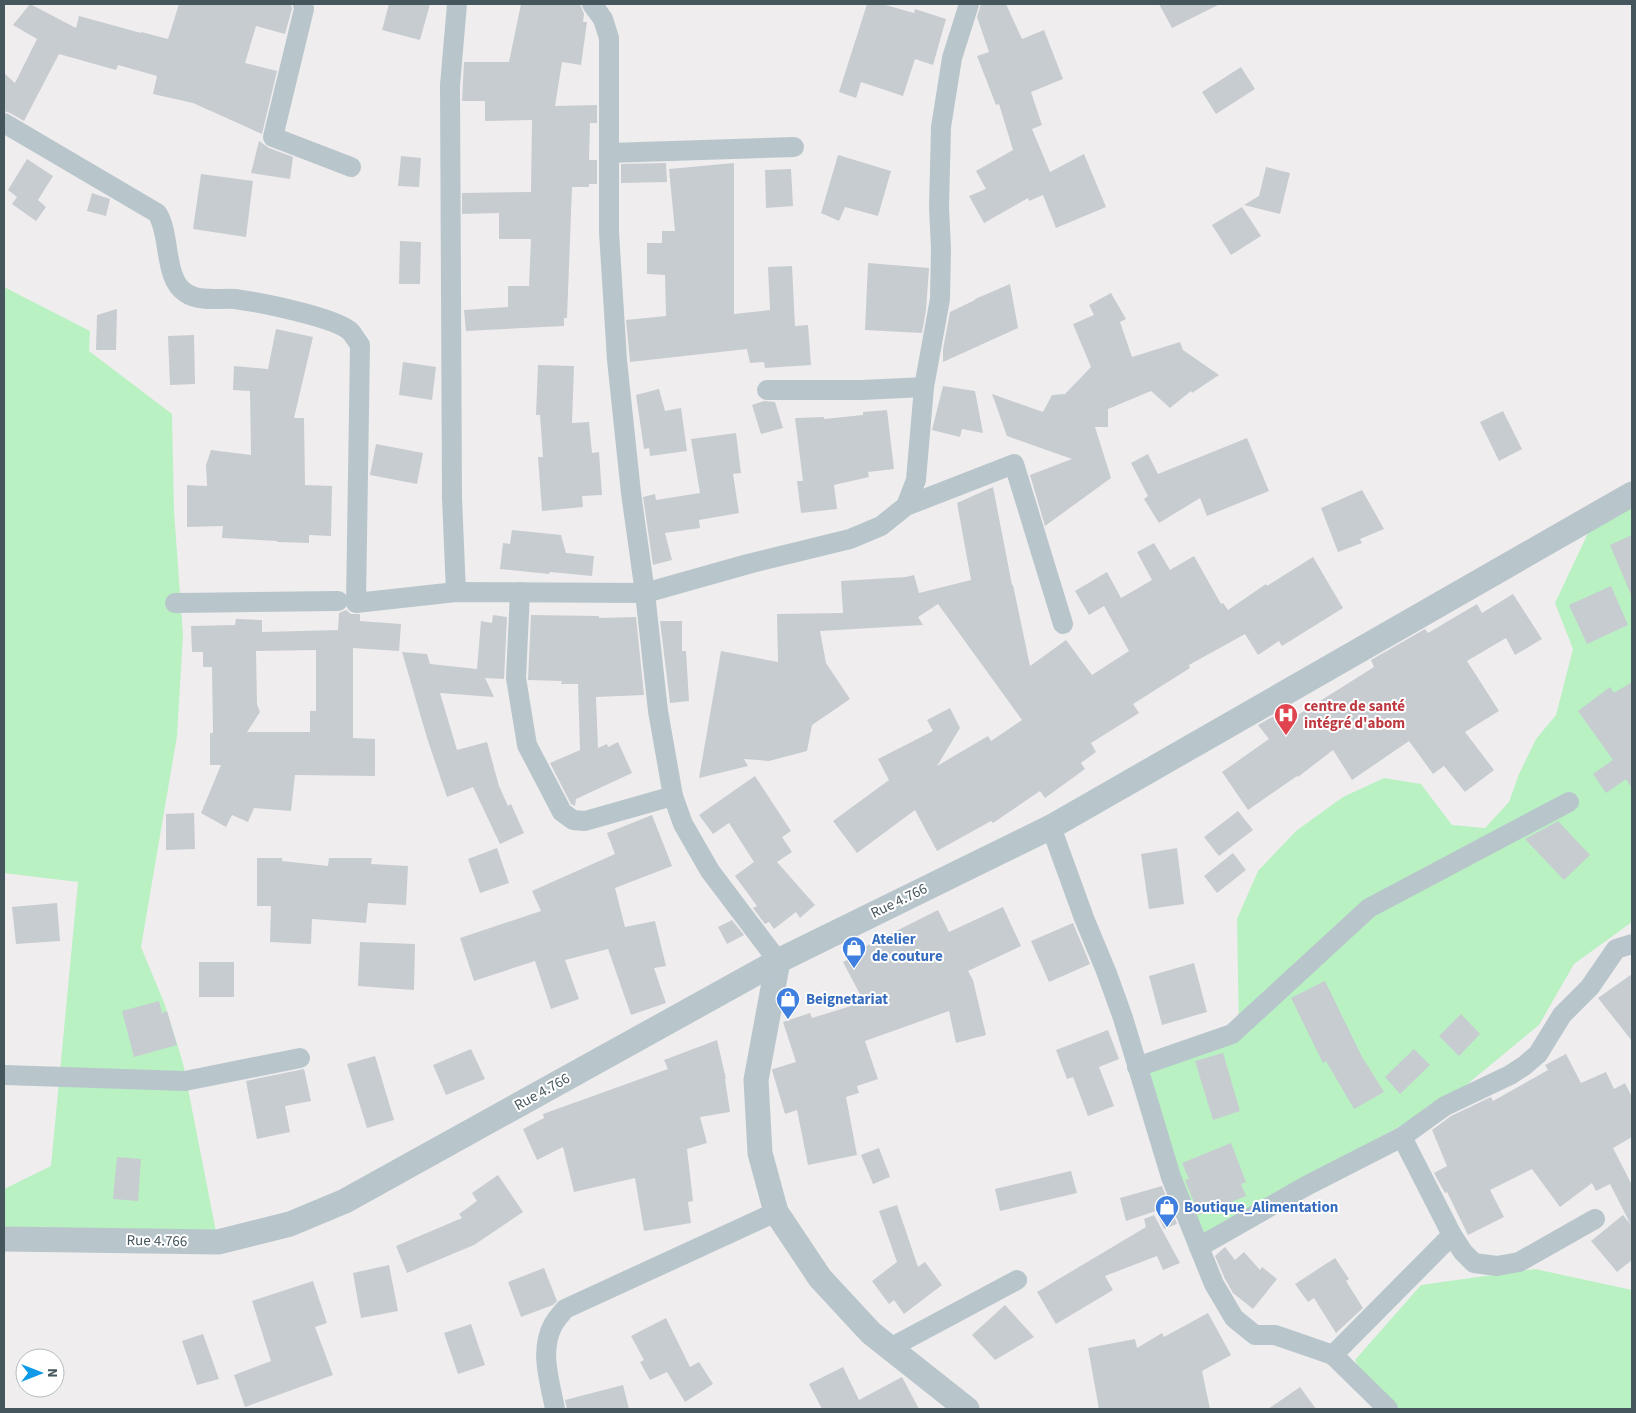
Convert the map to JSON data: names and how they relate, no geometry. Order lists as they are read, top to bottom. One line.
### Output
{"streets":{"street":["Rue 4.766"]},"places":{"hospital":["centre de santé intégré d'abom"],"shop":["Atelier de couture","Beignetariat","Boutique_Alimentation"]},"north":"right"}
